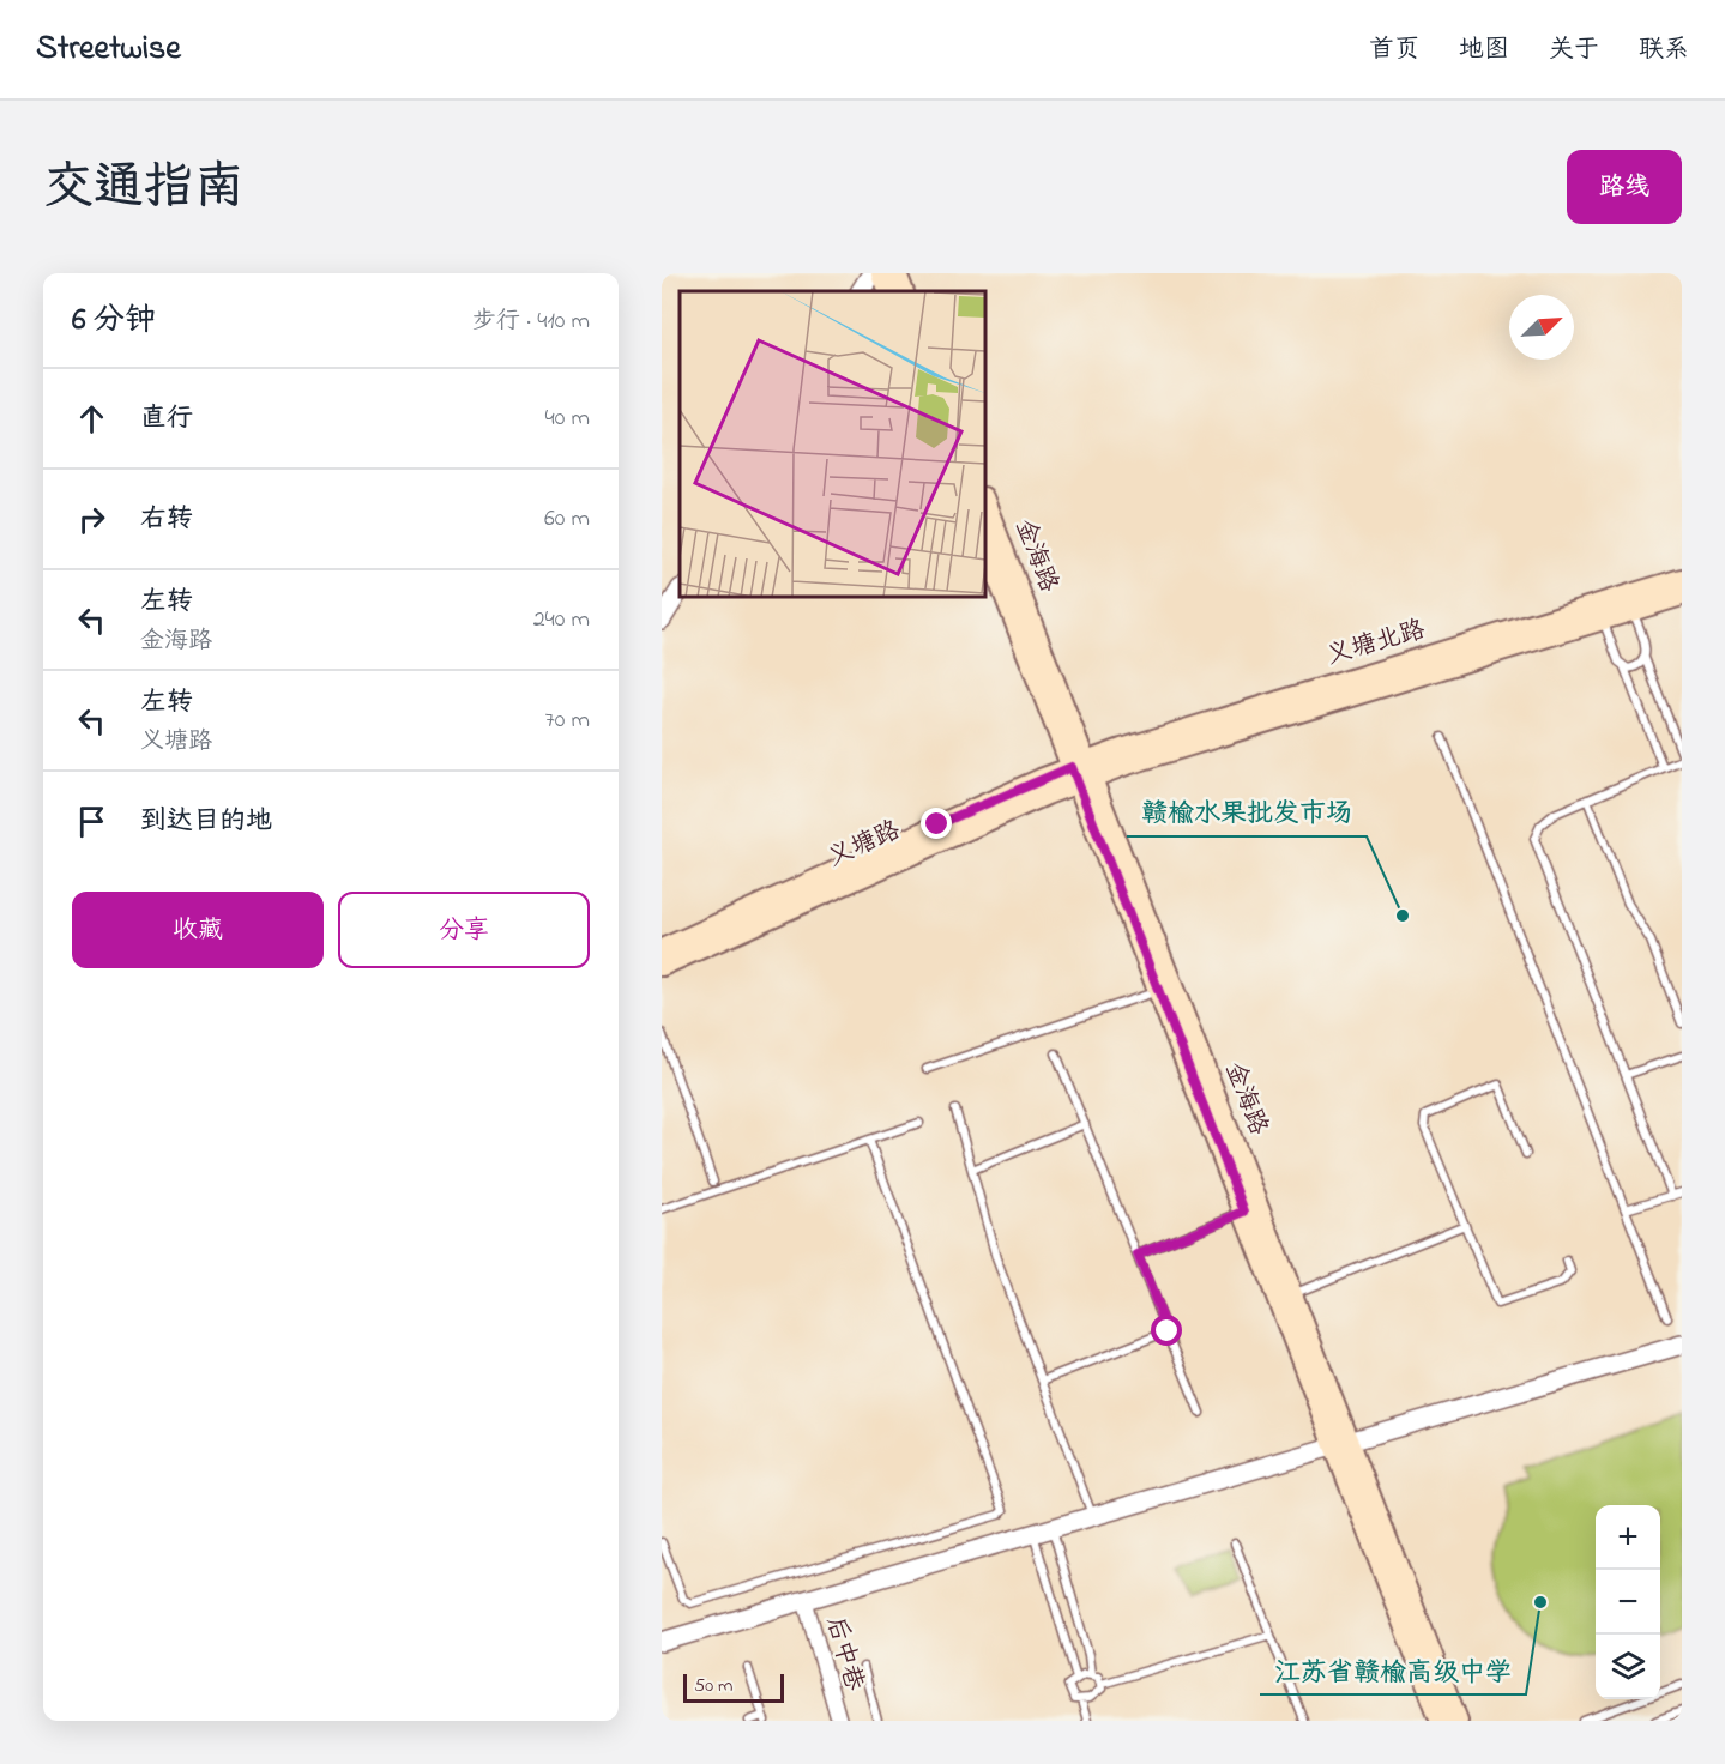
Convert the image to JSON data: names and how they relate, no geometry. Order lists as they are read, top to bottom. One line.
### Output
{"streets":{"main road":["金海路","义塘北路","义塘路"],"street":["后中巷"]},"crossings":[["金海路","义塘北路"],["金海路","义塘路"],["义塘北路","义塘路"]],"places":["赣榆水果批发市场","江苏省赣榆高级中学"],"scale_bar":"50 m","north":"top right","page":{"header":"Streetwise","nav":["首页","地图","关于","联系"],"title":"交通指南","buttons":["路线",["收藏","分享"]],"heading":["6 分钟","步行 · 410 m"],"list":[["直行","40 m"],["右转","60 m"],["左转","金海路","240 m"],["左转","义塘路","70 m"],"到达目的地"],"map_buttons":["+","−"],"scale":"50 m"}}
